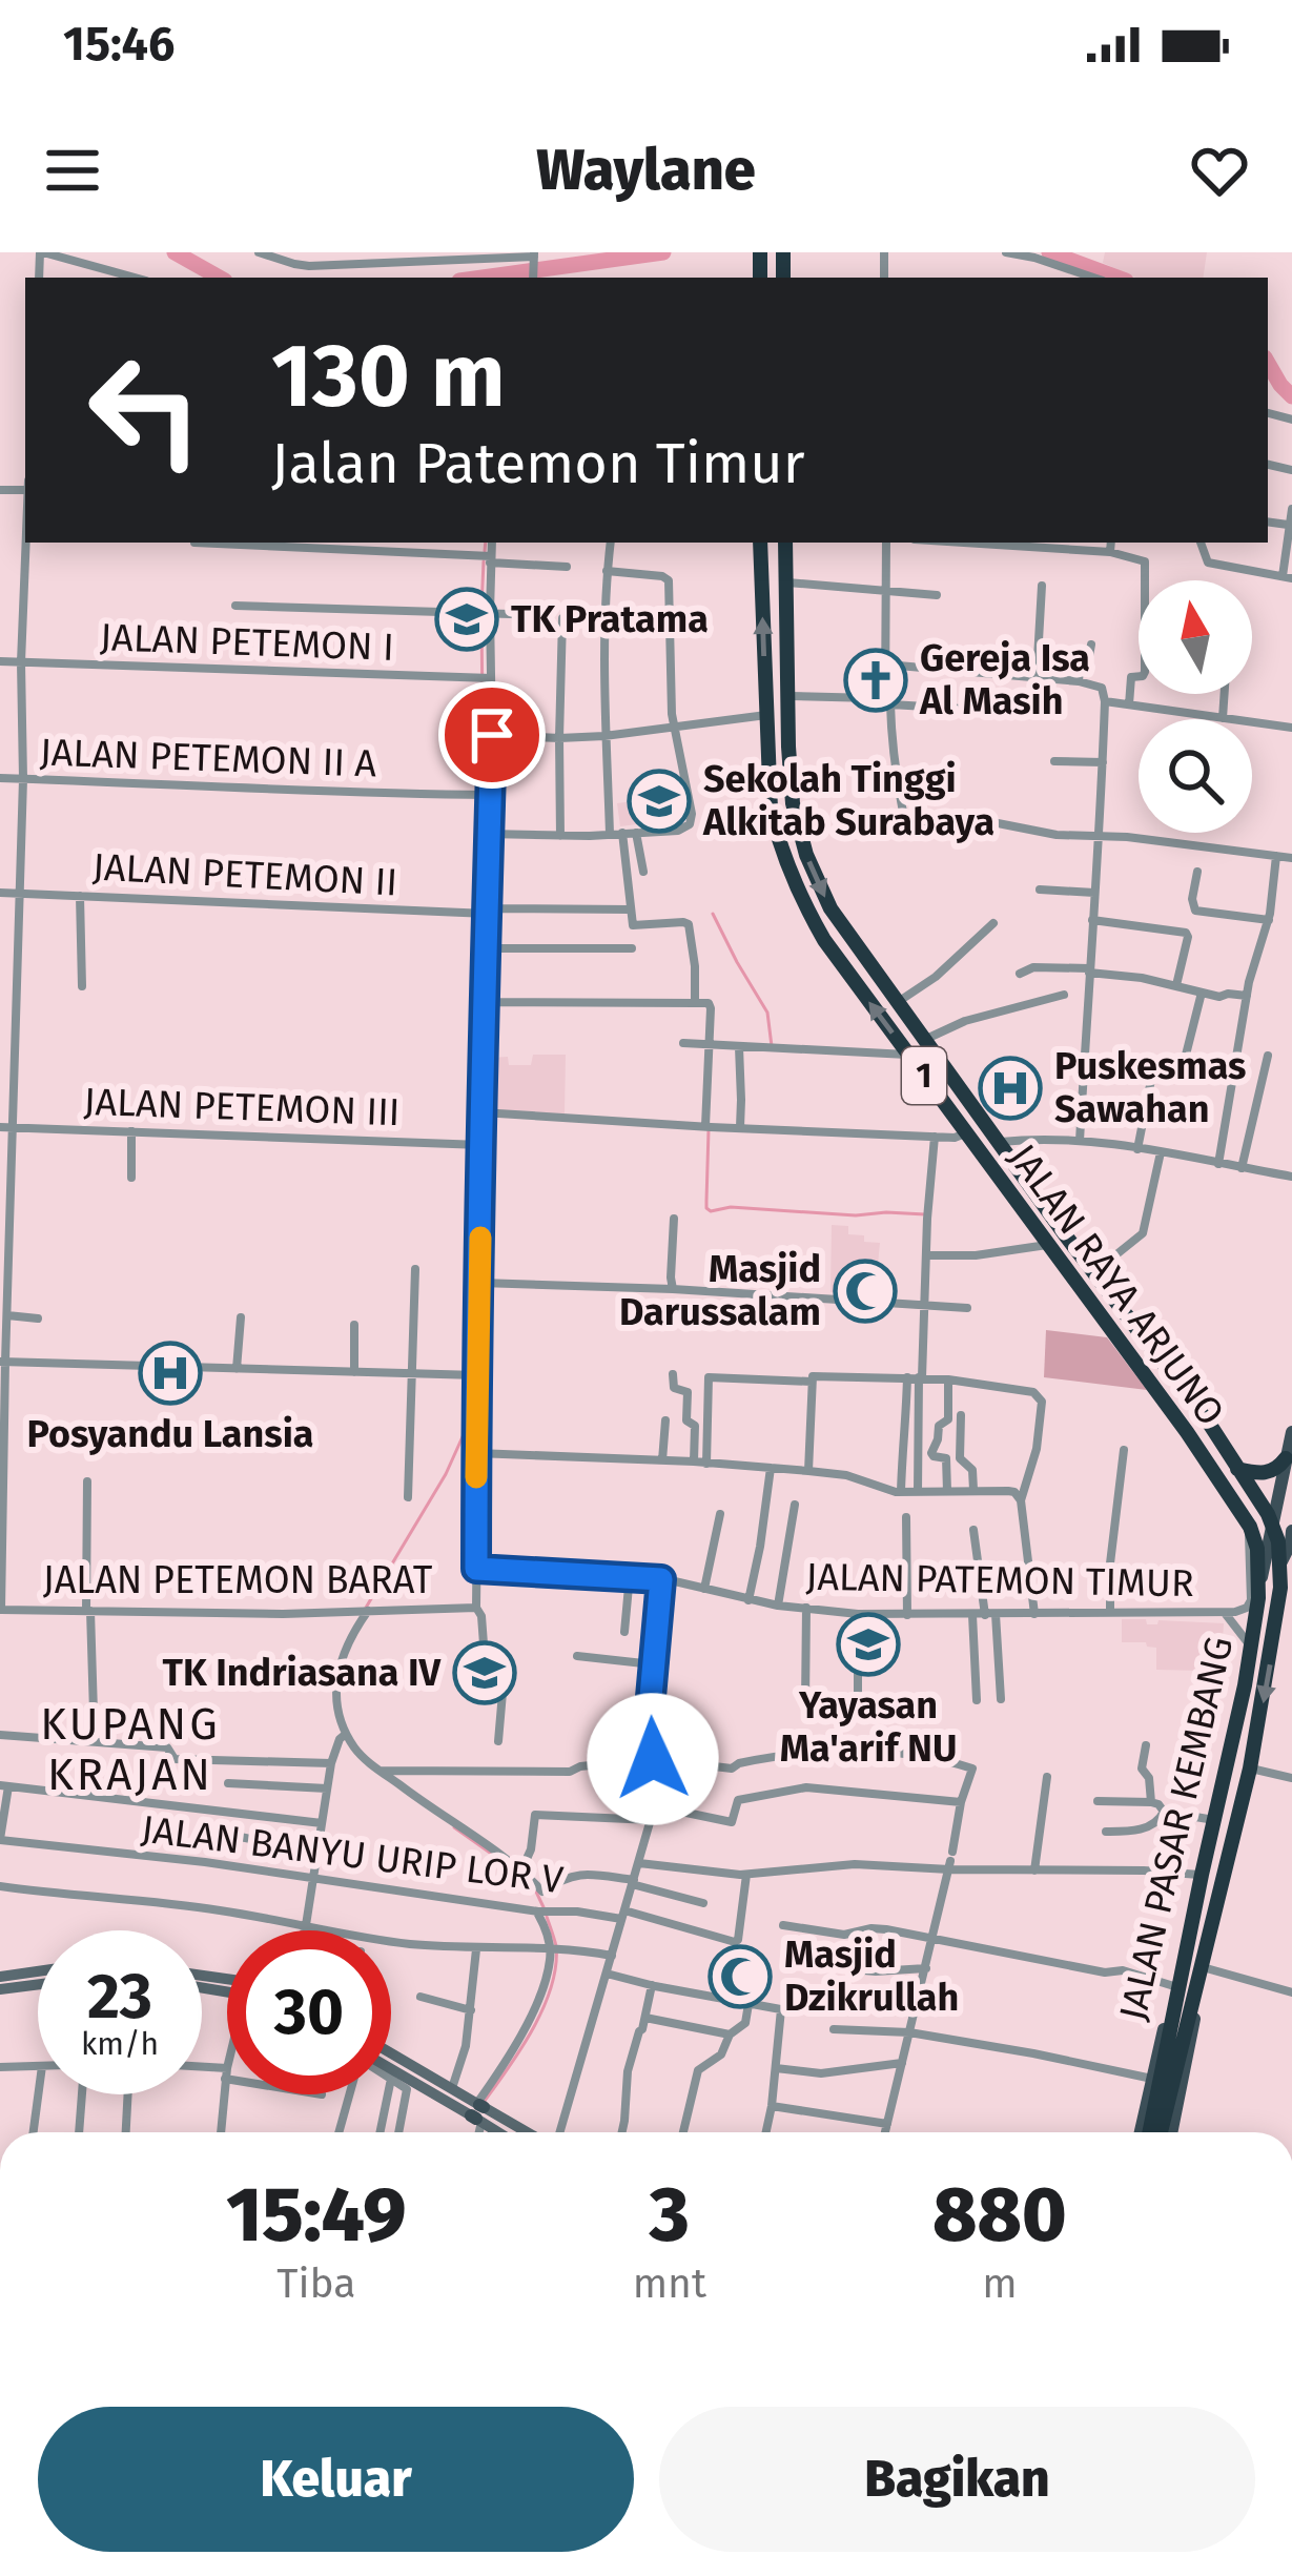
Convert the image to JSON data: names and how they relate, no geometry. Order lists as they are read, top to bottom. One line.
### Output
{"streets":{"highway":["1","JALAN RAYA ARJUNO","JALAN PASAR KEMBANG"],"street":["JALAN PETEMON I","JALAN PETEMON II A","JALAN PETEMON II","JALAN PETEMON III","JALAN PETEMON BARAT","JALAN PATEMON TIMUR","JALAN BANYU URIP LOR V"]},"crossings":[["1","JALAN PASAR KEMBANG"],["JALAN RAYA ARJUNO","JALAN PATEMON TIMUR"],["JALAN RAYA ARJUNO","JALAN PASAR KEMBANG"],["JALAN PATEMON TIMUR","JALAN PASAR KEMBANG"]],"districts":["KUPANG KRAJAN"],"places":{"school or university":["TK Pratama","Sekolah Tinggi Alkitab Surabaya","Yayasan Ma'arif NU","TK Indriasana IV"],"church":["Gereja Isa Al Masih"],"hospital":["Puskesmas Sawahan","Posyandu Lansia"],"mosque":["Masjid Darussalam","Masjid Dzikrullah"]},"north":"top","page":{"status":"15:46","header":"Waylane","turn":["130 m","Jalan Patemon Timur"],"speed":"23 km/h","limit":"30","eta":["15:49","Tiba","3","mnt","880","m"],"buttons":["Keluar","Bagikan"]}}
